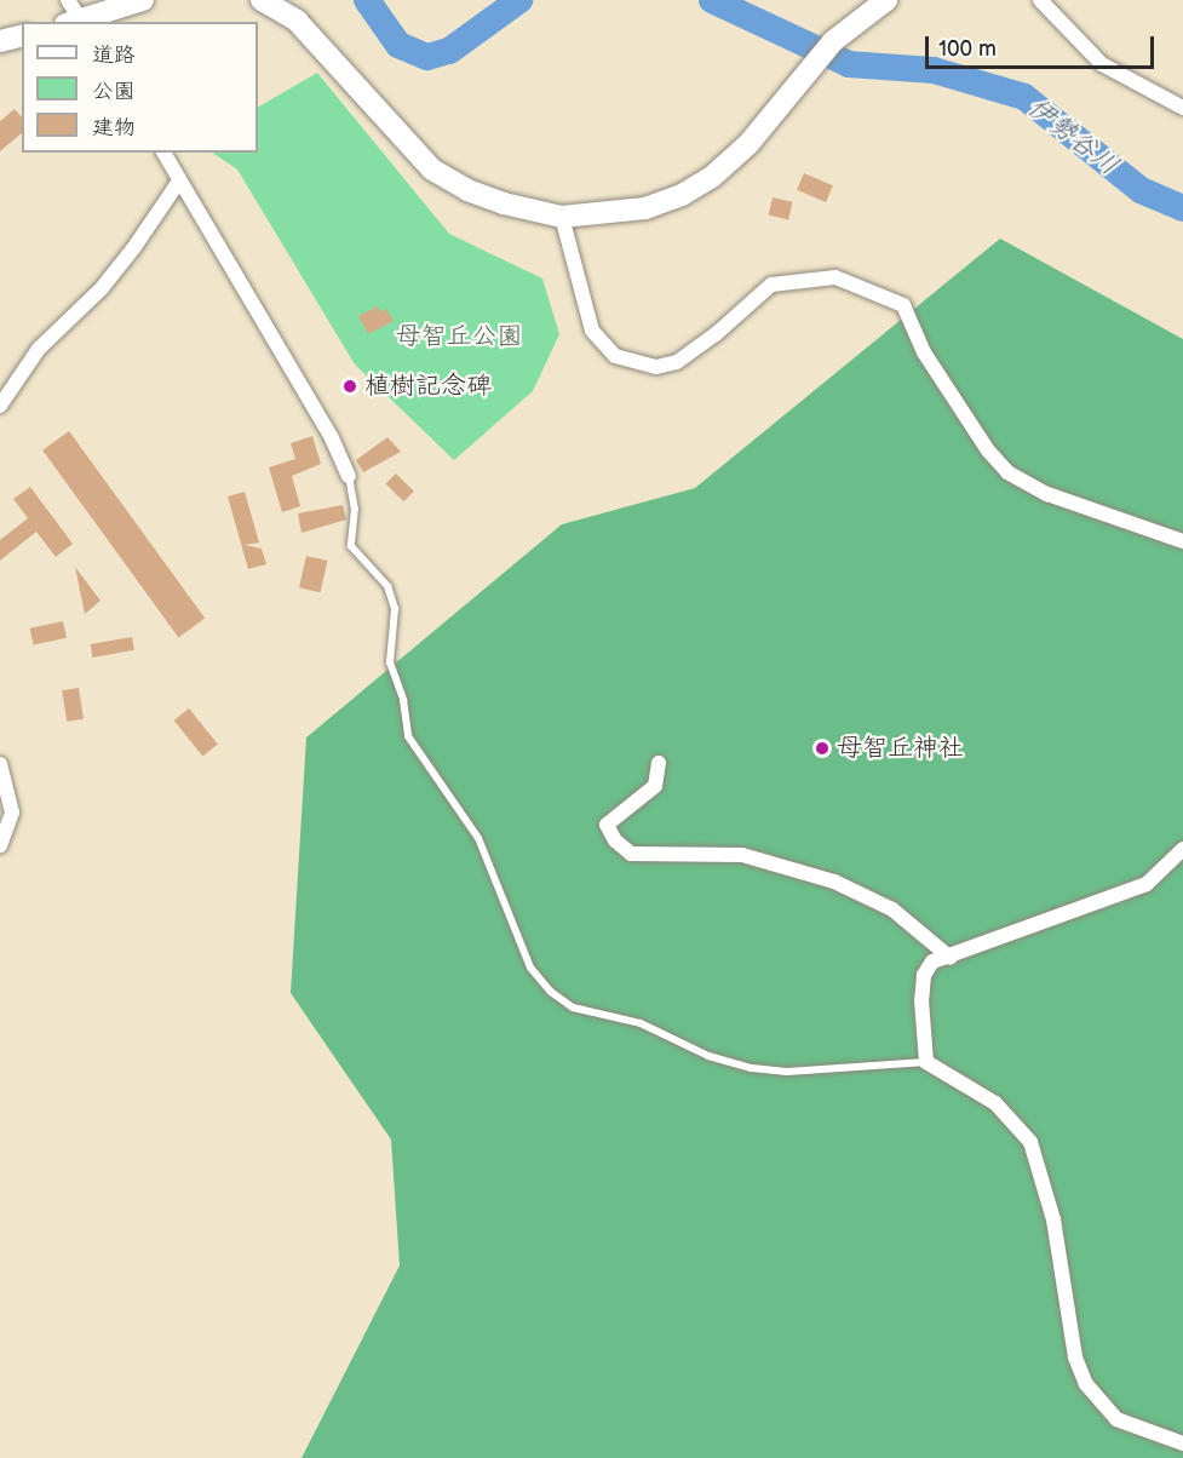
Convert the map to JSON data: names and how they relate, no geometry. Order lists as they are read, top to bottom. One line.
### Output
{"water":["伊勢谷川"],"parks":["母智丘公園"],"places":["植樹記念碑","母智丘神社"],"legend":["道路","公園","建物"],"scale_bar":"100 m"}
